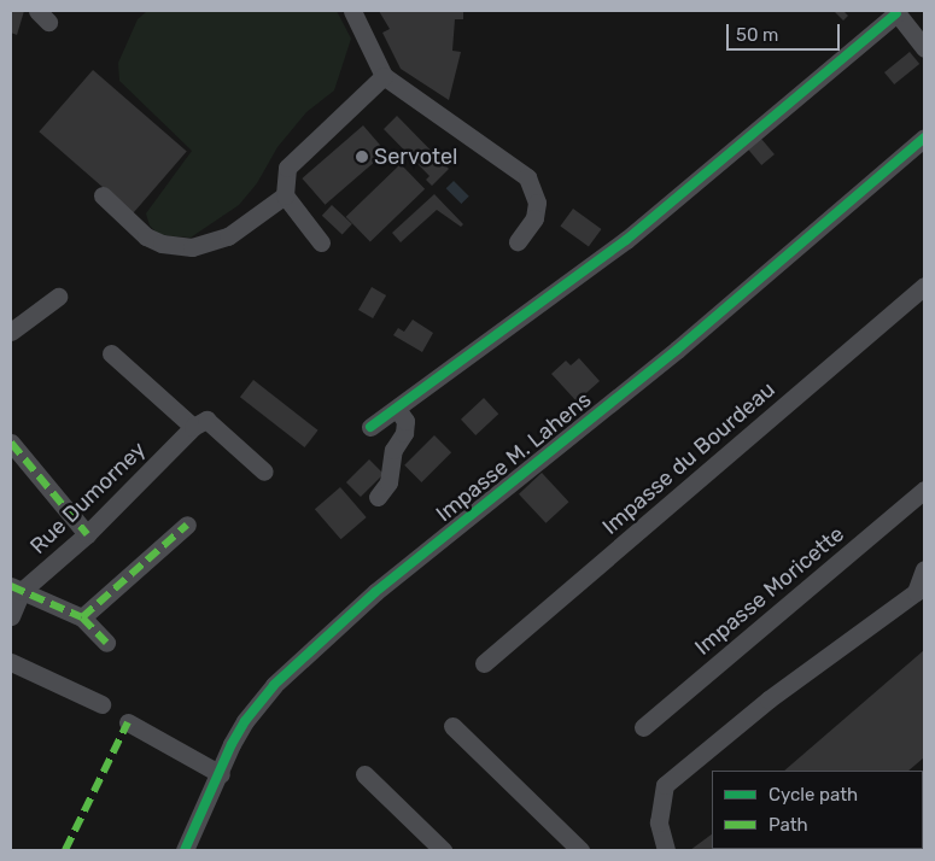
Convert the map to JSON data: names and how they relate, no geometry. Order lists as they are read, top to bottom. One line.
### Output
{"streets":{"street":["Impasse M. Lahens","Impasse du Bourdeau","Rue Dumorney","Impasse Moricette"]},"places":["Servotel"],"legend":["Cycle path","Path"],"scale_bar":"50 m"}
